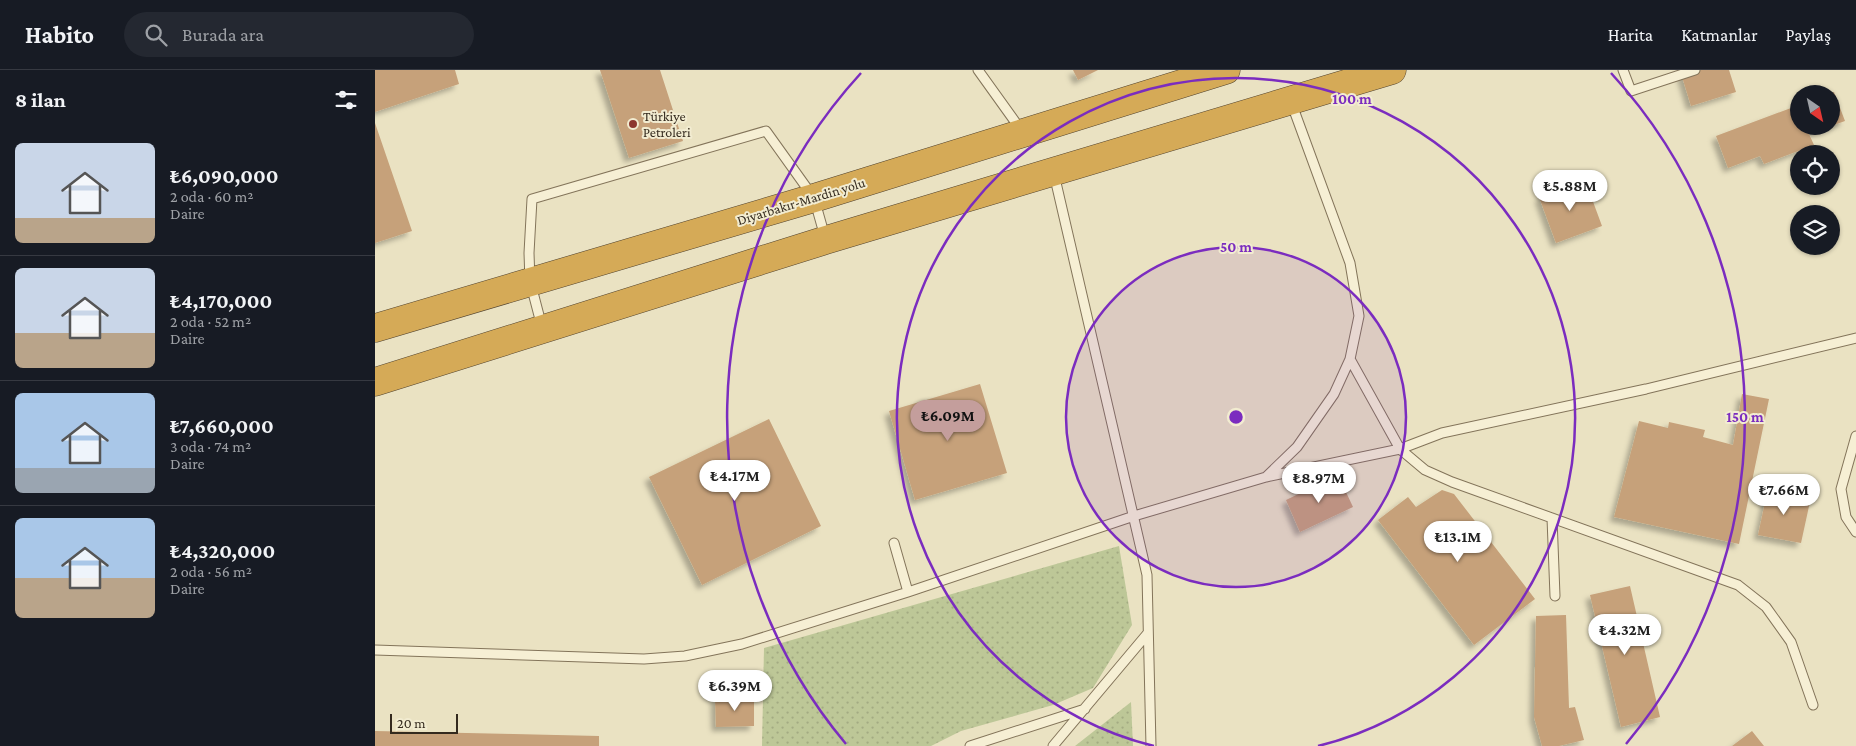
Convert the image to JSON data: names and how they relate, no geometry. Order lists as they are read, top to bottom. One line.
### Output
{"streets":{"highway":["Diyarbakır-Mardin yolu"]},"places":["Türkiye Petroleri"],"scale_bar":"20 m","north":"bottom right","page":{"header":"Habito","search":"Burada ara","nav":["Harita","Katmanlar","Paylaş"],"heading":"8 ilan","list":[{"name":"₺6,090,000","note":"2 oda · 60 m² · Daire"},{"name":"₺4,170,000","note":"2 oda · 52 m² · Daire"},{"name":"₺7,660,000","note":"3 oda · 74 m² · Daire"},{"name":"₺4,320,000","note":"2 oda · 56 m² · Daire"}],"price":["₺5.88M","₺6.09M","₺4.17M","₺8.97M","₺7.66M","₺13.1M","₺4.32M","₺6.39M"],"scale":"20 m"},"rings":["100 m","50 m","150 m"]}
